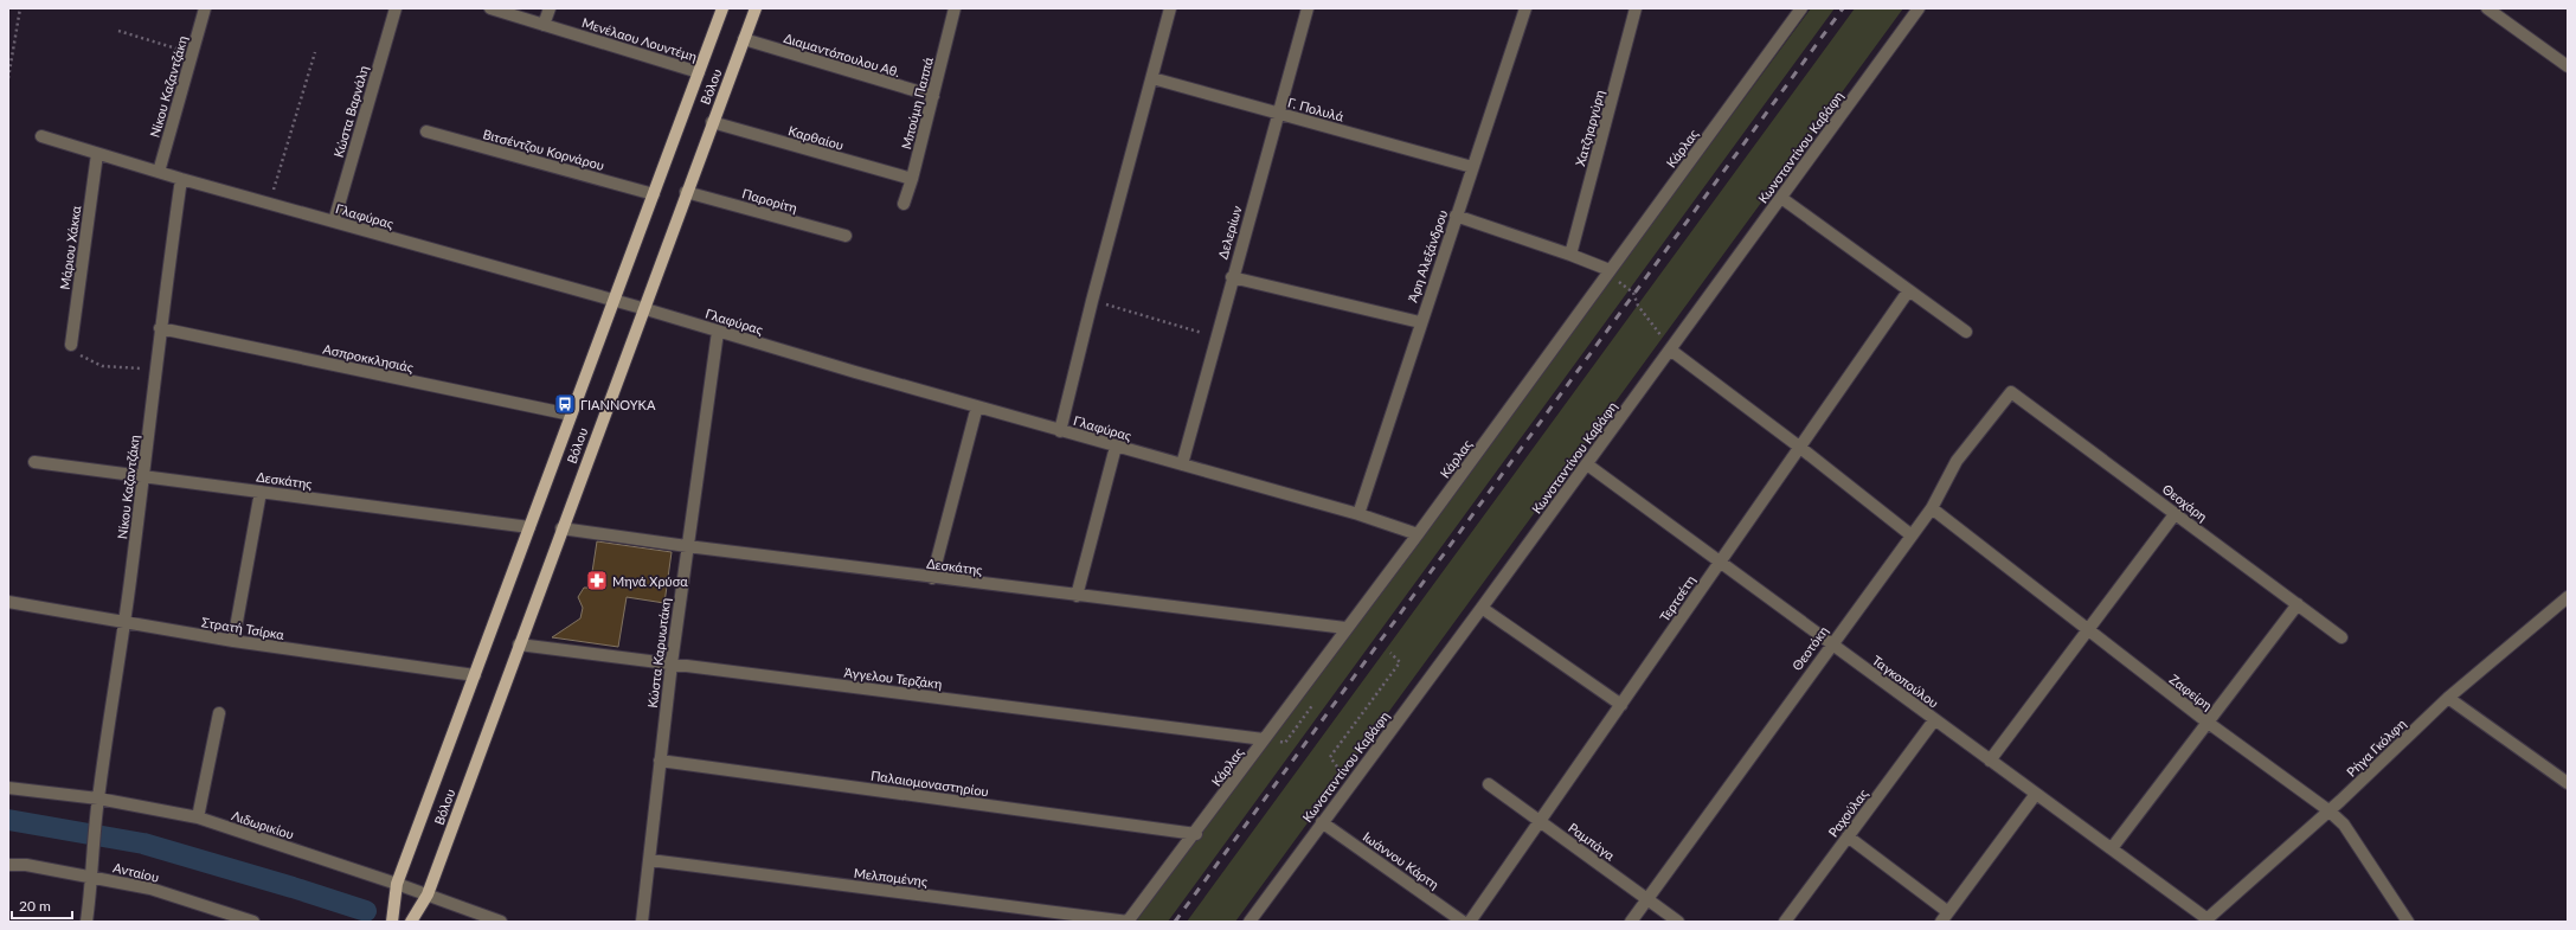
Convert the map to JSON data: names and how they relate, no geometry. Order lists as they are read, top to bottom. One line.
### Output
{"streets":{"main road":["Βόλου"],"street":["Μενέλαου Λουντέμη","Διαμαντόπουλου Αθ.","Νίκου Καζαντζάκη","Μπούμη Παππά","Γ. Πολυλά","Κώστα Βαρνάλη","Χατζηαργύρη","Καρθαίου","Κωνσταντίνου Καβάφη","Κάρλας","Βιτσέντζου Κορνάρου","Παρορίτη","Γλαφύρας","Δελερίων","Μάριου Χάκκα","Άρη Αλεξάνδρου","Ασπροκκλησιάς","Δεσκάτης","Θεοχάρη","Τερτσέτη","Στρατή Τσίρκα","Θεοτόκη","Κώστα Καρυωτάκη","Άγγελου Τερζάκη","Ταγκοπούλου","Ζαφείρη","Ρήγα Γκόλφη","Παλαιομοναστηρίου","Ραχούλας","Λιδωρικίου","Ραμπάγα","Ιωάννου Κάρτη","Ανταίου","Μελπομένης"]},"crossings":[["Μενέλαου Λουντέμη","Βόλου"],["Διαμαντόπουλου Αθ.","Βόλου"],["Διαμαντόπουλου Αθ.","Μπούμη Παππά"],["Νίκου Καζαντζάκη","Γλαφύρας"],["Νίκου Καζαντζάκη","Ασπροκκλησιάς"],["Νίκου Καζαντζάκη","Δεσκάτης"],["Νίκου Καζαντζάκη","Στρατή Τσίρκα"],["Νίκου Καζαντζάκη","Λιδωρικίου"],["Νίκου Καζαντζάκη","Ανταίου"],["Βόλου","Καρθαίου"],["Βόλου","Βιτσέντζου Κορνάρου"],["Βόλου","Παρορίτη"],["Βόλου","Γλαφύρας"],["Βόλου","Ασπροκκλησιάς"],["Βόλου","Δεσκάτης"],["Βόλου","Στρατή Τσίρκα"],["Βόλου","Άγγελου Τερζάκη"],["Βόλου","Λιδωρικίου"],["Μπούμη Παππά","Καρθαίου"],["Γ. Πολυλά","Δελερίων"],["Γ. Πολυλά","Άρη Αλεξάνδρου"],["Κώστα Βαρνάλη","Γλαφύρας"],["Κωνσταντίνου Καβάφη","Ταγκοπούλου"],["Κωνσταντίνου Καβάφη","Ιωάννου Κάρτη"],["Κάρλας","Γλαφύρας"],["Κάρλας","Δεσκάτης"],["Κάρλας","Άγγελου Τερζάκη"],["Κάρλας","Παλαιομοναστηρίου"],["Κάρλας","Μελπομένης"],["Γλαφύρας","Δελερίων"],["Γλαφύρας","Μάριου Χάκκα"],["Γλαφύρας","Άρη Αλεξάνδρου"],["Γλαφύρας","Κώστα Καρυωτάκη"],["Δεσκάτης","Κώστα Καρυωτάκη"],["Θεοχάρη","Θεοτόκη"],["Τερτσέτη","Ταγκοπούλου"],["Τερτσέτη","Ραμπάγα"],["Θεοτόκη","Ταγκοπούλου"],["Θεοτόκη","Ζαφείρη"],["Θεοτόκη","Ραμπάγα"],["Κώστα Καρυωτάκη","Άγγελου Τερζάκη"],["Κώστα Καρυωτάκη","Παλαιομοναστηρίου"],["Κώστα Καρυωτάκη","Μελπομένης"],["Ταγκοπούλου","Ρήγα Γκόλφη"],["Ταγκοπούλου","Ραχούλας"],["Ζαφείρη","Ρήγα Γκόλφη"]],"places":{"bus stop":["ΓΙΑΝΝΟΥΚΑ"],"pharmacy":["Μηνά Χρύσα"]},"scale_bar":"20 m"}
